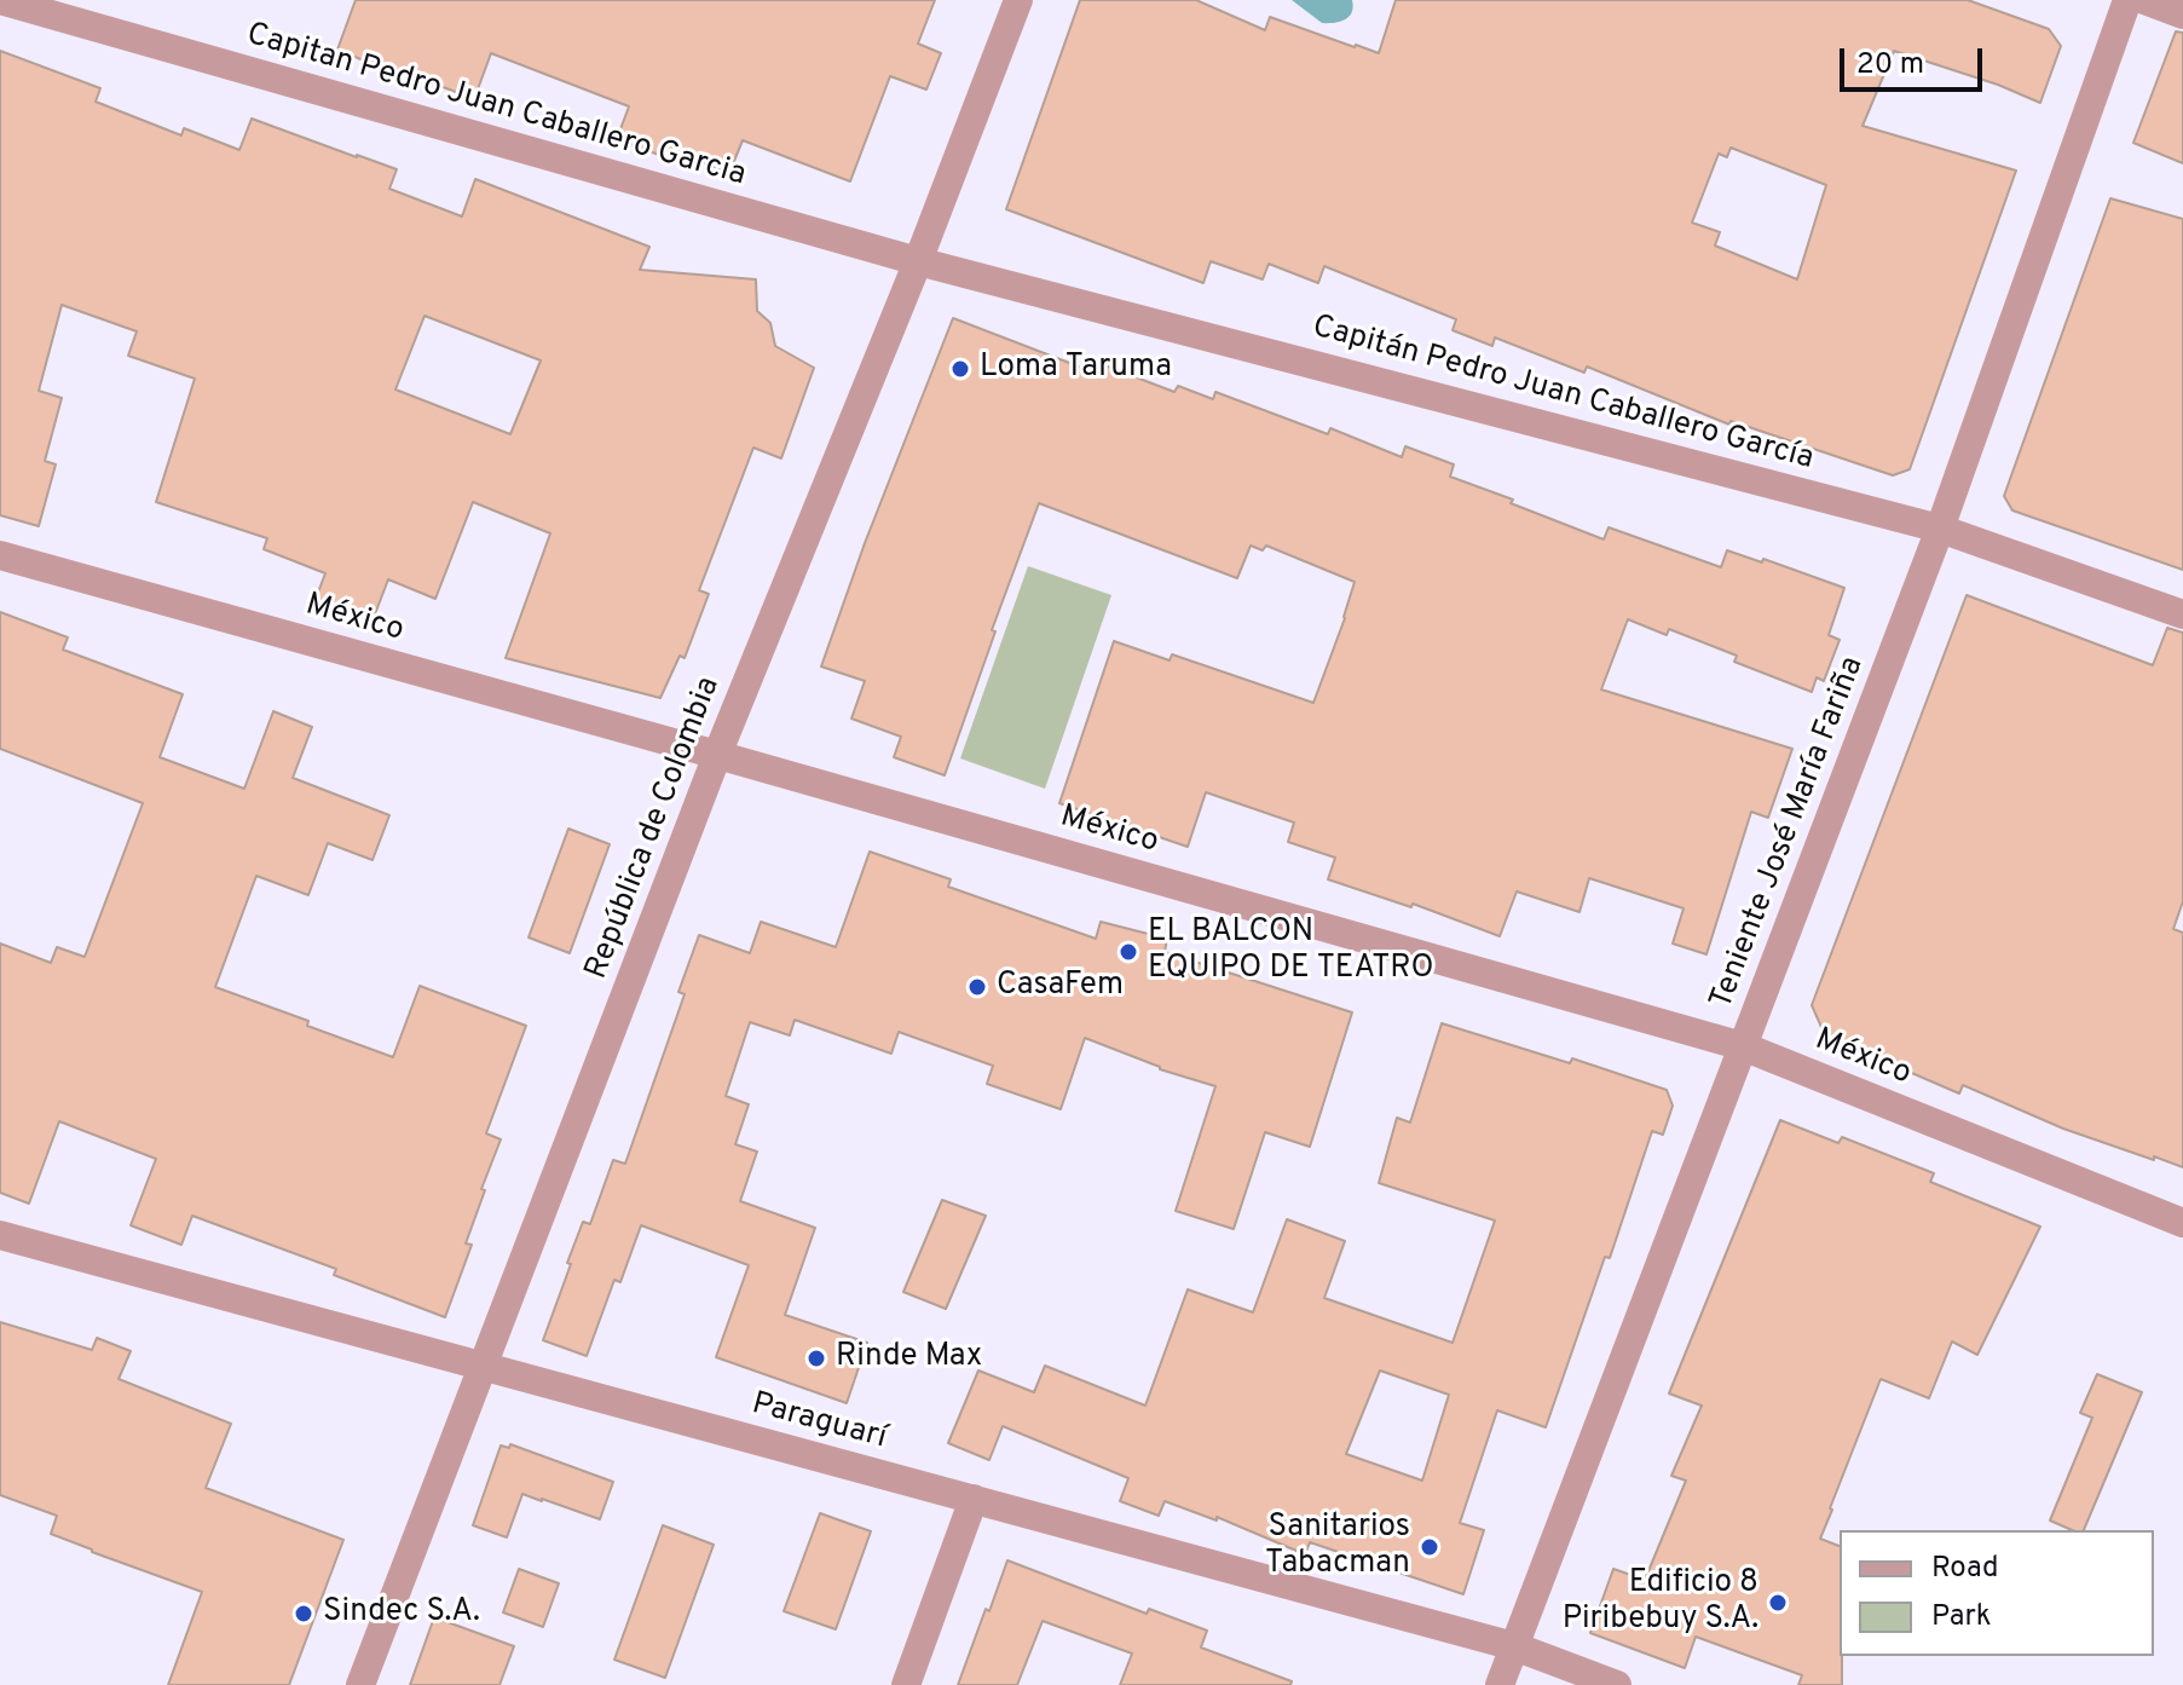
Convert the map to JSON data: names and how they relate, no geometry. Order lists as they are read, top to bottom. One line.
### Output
{"streets":{"street":["Capitan Pedro Juan Caballero Garcia","Capitán Pedro Juan Caballero García","México","República de Colombia","Teniente José María Fariña","Paraguarí"]},"crossings":[["Capitan Pedro Juan Caballero Garcia","Capitán Pedro Juan Caballero García"],["Capitan Pedro Juan Caballero Garcia","República de Colombia"],["Capitán Pedro Juan Caballero García","República de Colombia"],["Capitán Pedro Juan Caballero García","Teniente José María Fariña"],["México","República de Colombia"],["México","Teniente José María Fariña"],["República de Colombia","Paraguarí"],["Teniente José María Fariña","Paraguarí"]],"places":["Loma Taruma","EL BALCON EQUIPO DE TEATRO","CasaFem","Rinde Max","Sanitarios Tabacman","Edificio 8 Piribebuy S.A.","Sindec S.A."],"legend":["Road","Park"],"scale_bar":"20 m"}
